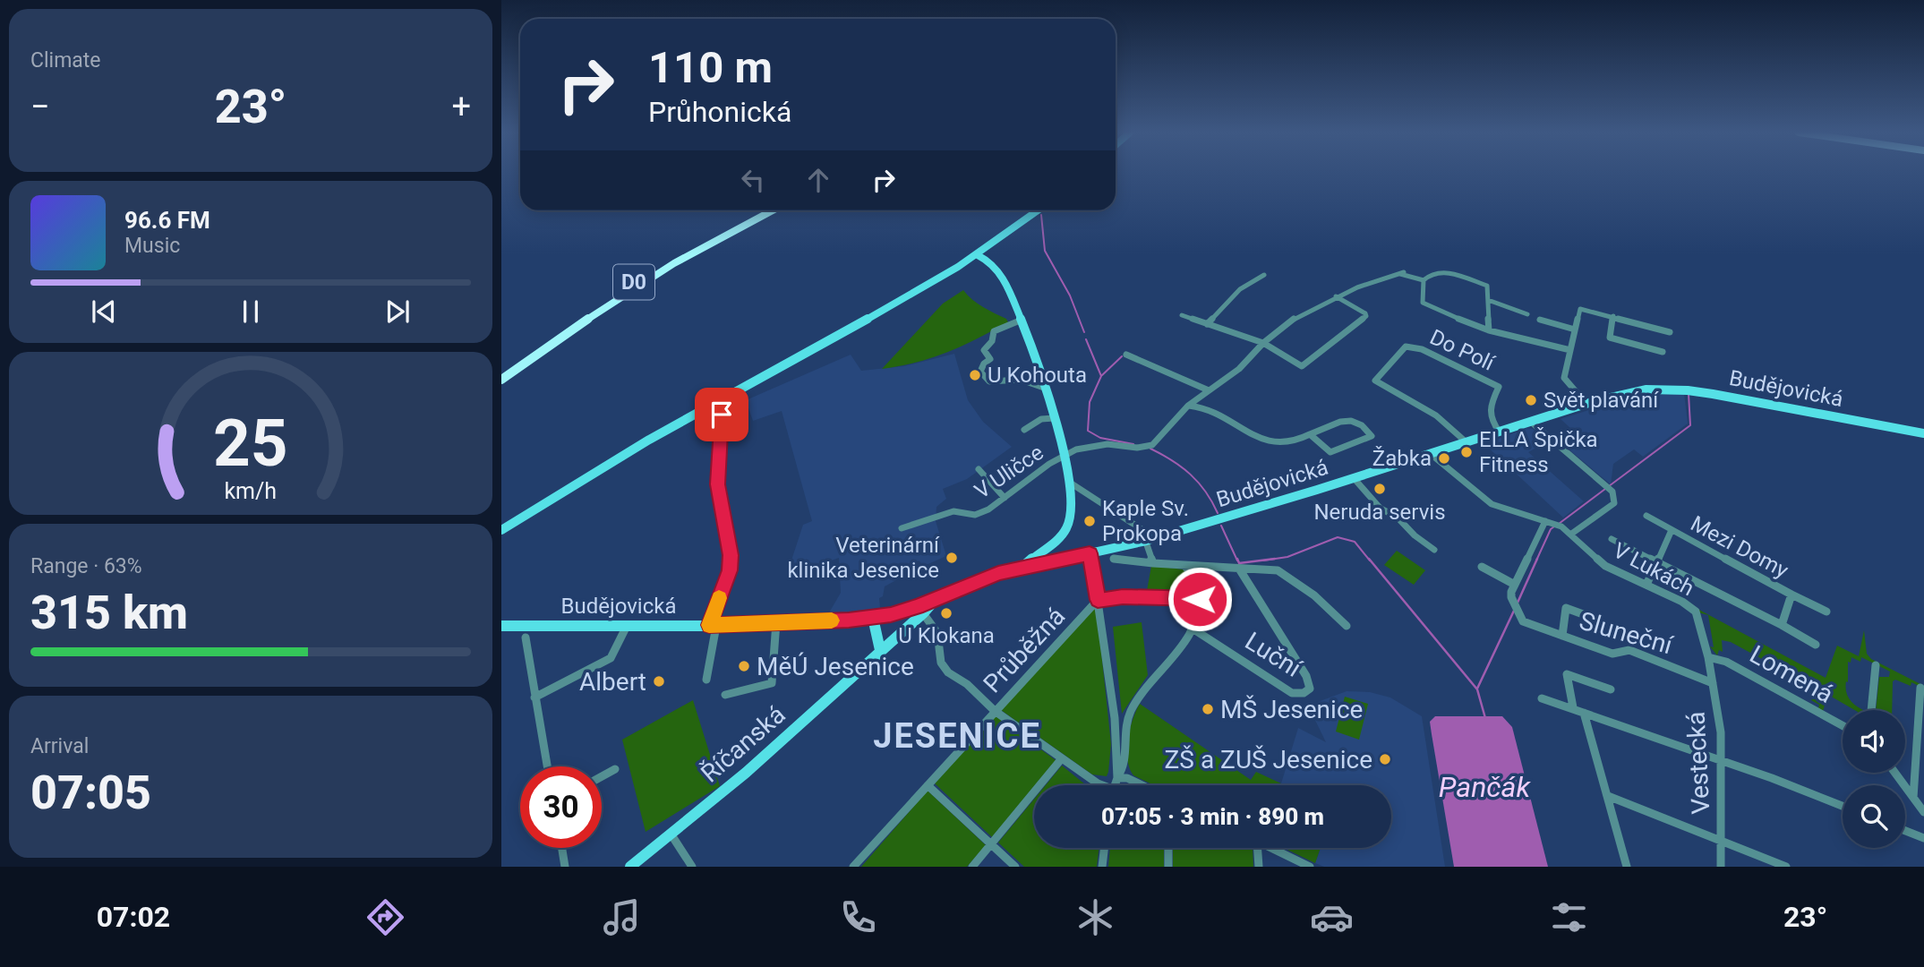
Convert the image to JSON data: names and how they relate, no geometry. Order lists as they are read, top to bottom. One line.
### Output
{"streets":{"highway":["D0"],"main road":["Budějovická","Říčanská"],"street":["Do Polí","V Uličce","Mezi Domy","V Lukách","Sluneční","Průběžná","Luční","Lomená","Vestecká"]},"crossings":[["Do Polí","Budějovická"],["Budějovická","V Lukách"],["Budějovická","Říčanská"],["Mezi Domy","V Lukách"],["V Lukách","Sluneční"],["V Lukách","Lomená"],["V Lukách","Vestecká"],["Sluneční","Vestecká"],["Lomená","Vestecká"]],"districts":["JESENICE"],"water":["Pančák"],"places":["U Kohouta","Svět plavání","ELLA Špička Fitness","Žabka","Neruda servis","Kaple Sv. Prokopa","Veterinární klinika Jesenice","U Klokana","MěÚ Jesenice","Albert","MŠ Jesenice","ZŠ a ZUŠ Jesenice"],"page":{"tile":["Climate",["Range · 63%","315 km"],["Arrival","07:05"]],"turn":["110 m","Průhonická"],"heat":["−","23°","+"],"song":["96.6 FM","Music"],"limit":"30","trip":"07:05 · 3 min · 890 m","tabs":["07:02","23°"],"gauge":["25","km/h"]}}
